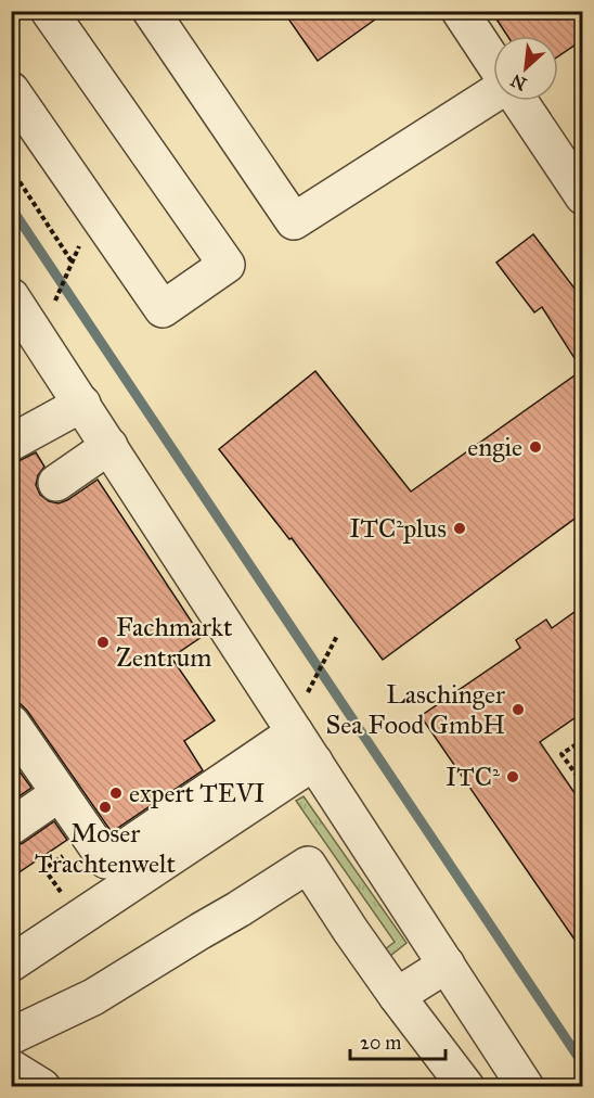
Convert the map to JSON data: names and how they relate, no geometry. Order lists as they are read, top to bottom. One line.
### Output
{"places":["engie","ITC²plus","Fachmarkt Zentrum","Laschinger Sea Food GmbH","ITC²","expert TEVI","Moser Trachtenwelt"],"scale_bar":"20 m","north":"bottom left"}
